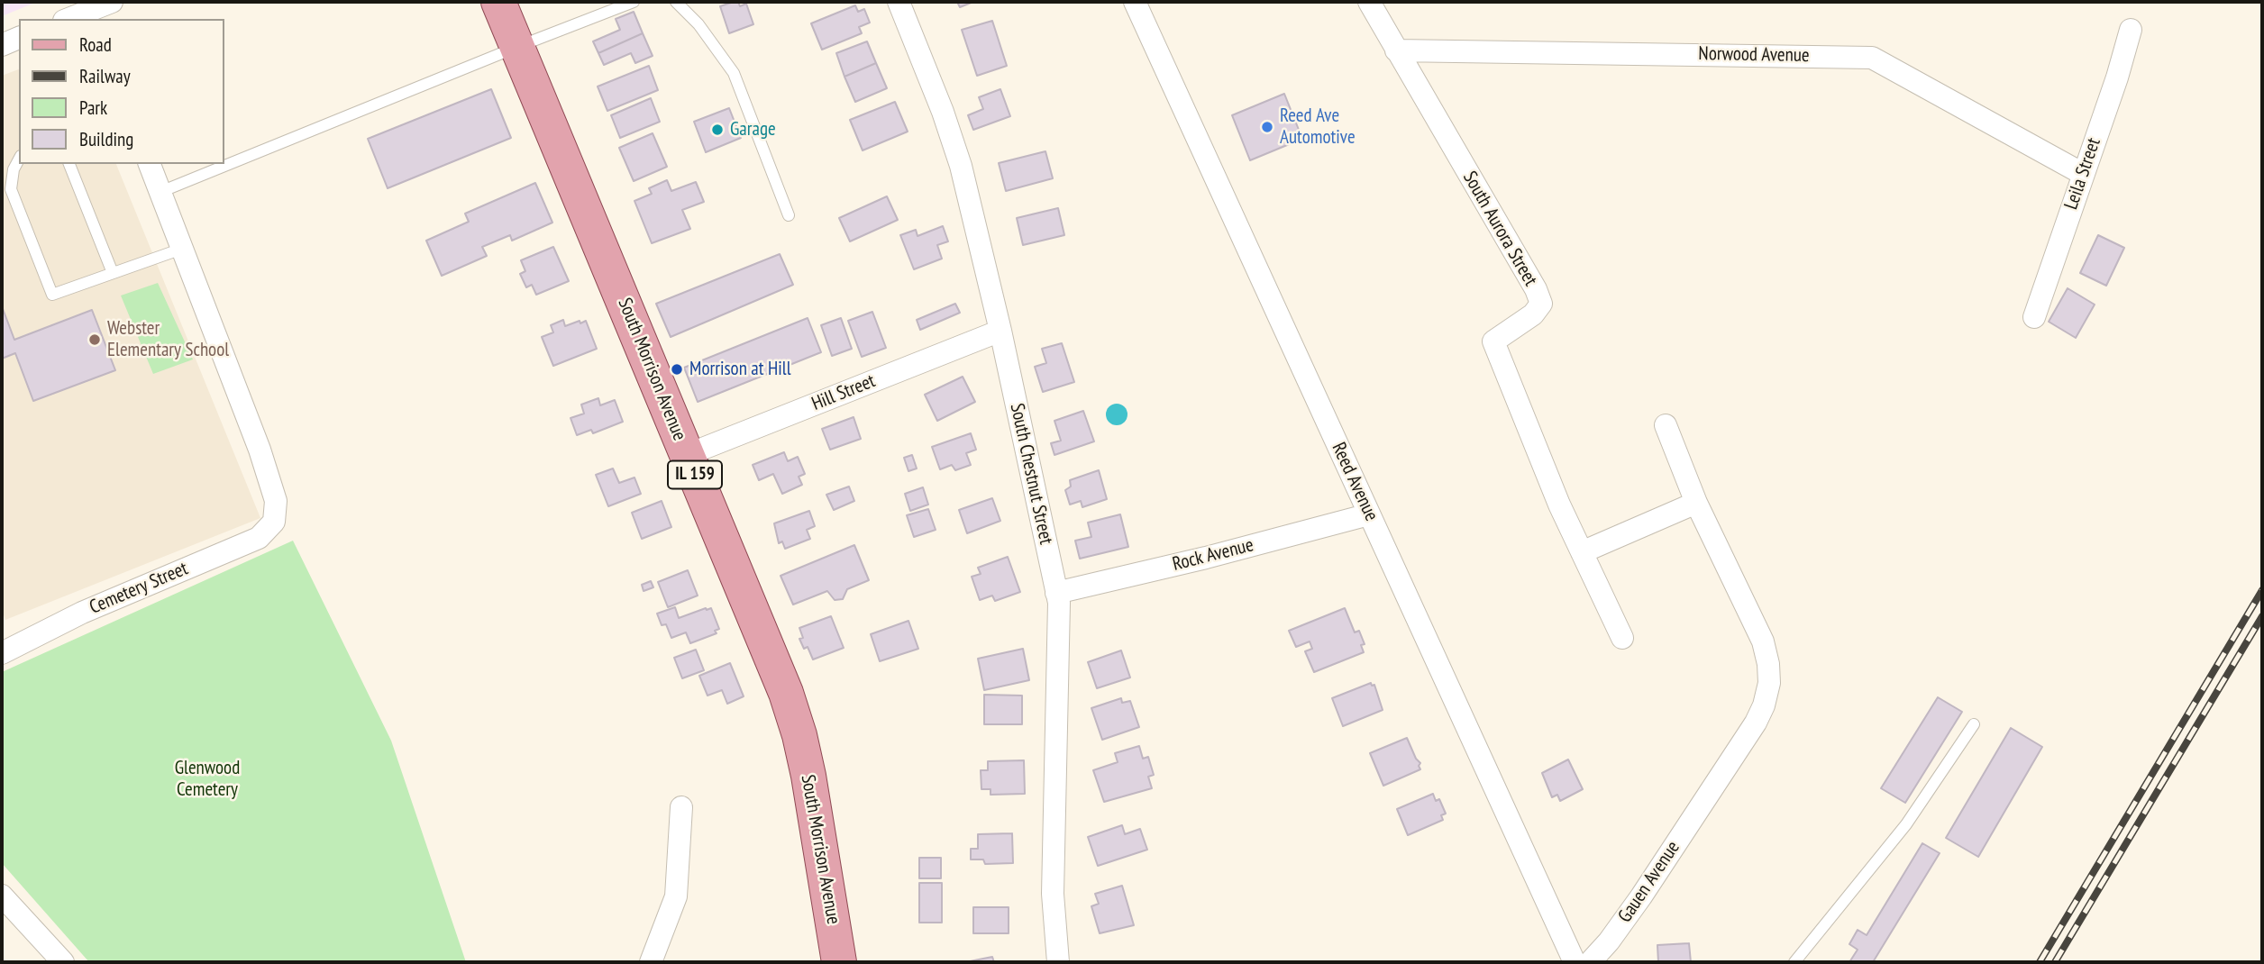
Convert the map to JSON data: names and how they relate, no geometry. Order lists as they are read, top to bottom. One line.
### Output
{"streets":{"main road":["South Morrison Avenue","IL 159"],"street":["Norwood Avenue","Leila Street","South Aurora Street","Hill Street","South Chestnut Street","Reed Avenue","Rock Avenue","Cemetery Street","Gauen Avenue"]},"crossings":[["Norwood Avenue","Leila Street"],["Norwood Avenue","South Aurora Street"],["South Morrison Avenue","Hill Street"],["Hill Street","South Chestnut Street"],["South Chestnut Street","Rock Avenue"],["Reed Avenue","Rock Avenue"]],"parks":["Glenwood Cemetery"],"places":["Reed Ave Automotive","Garage","Webster Elementary School","Morrison at Hill"],"legend":["Road","Railway","Park","Building"]}
